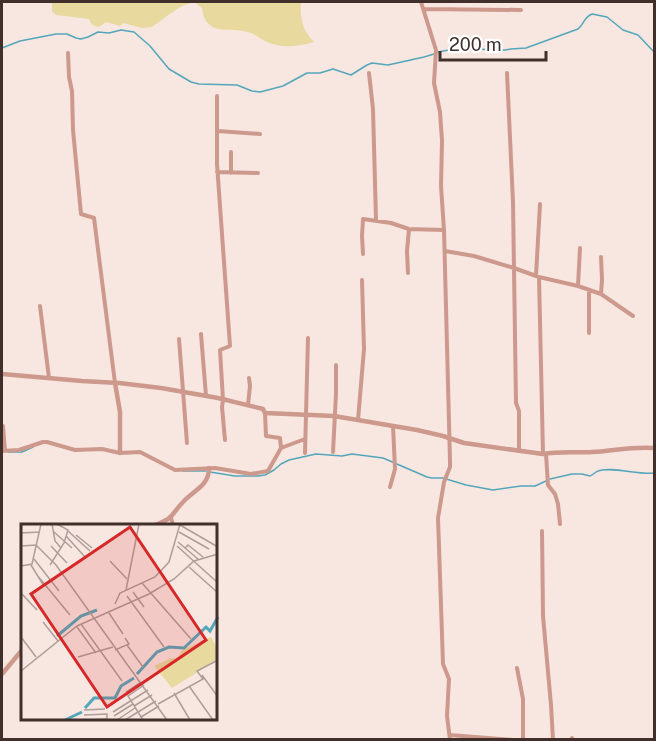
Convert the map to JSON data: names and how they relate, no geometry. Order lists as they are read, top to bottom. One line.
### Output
{"scale_bar":"200 m"}
